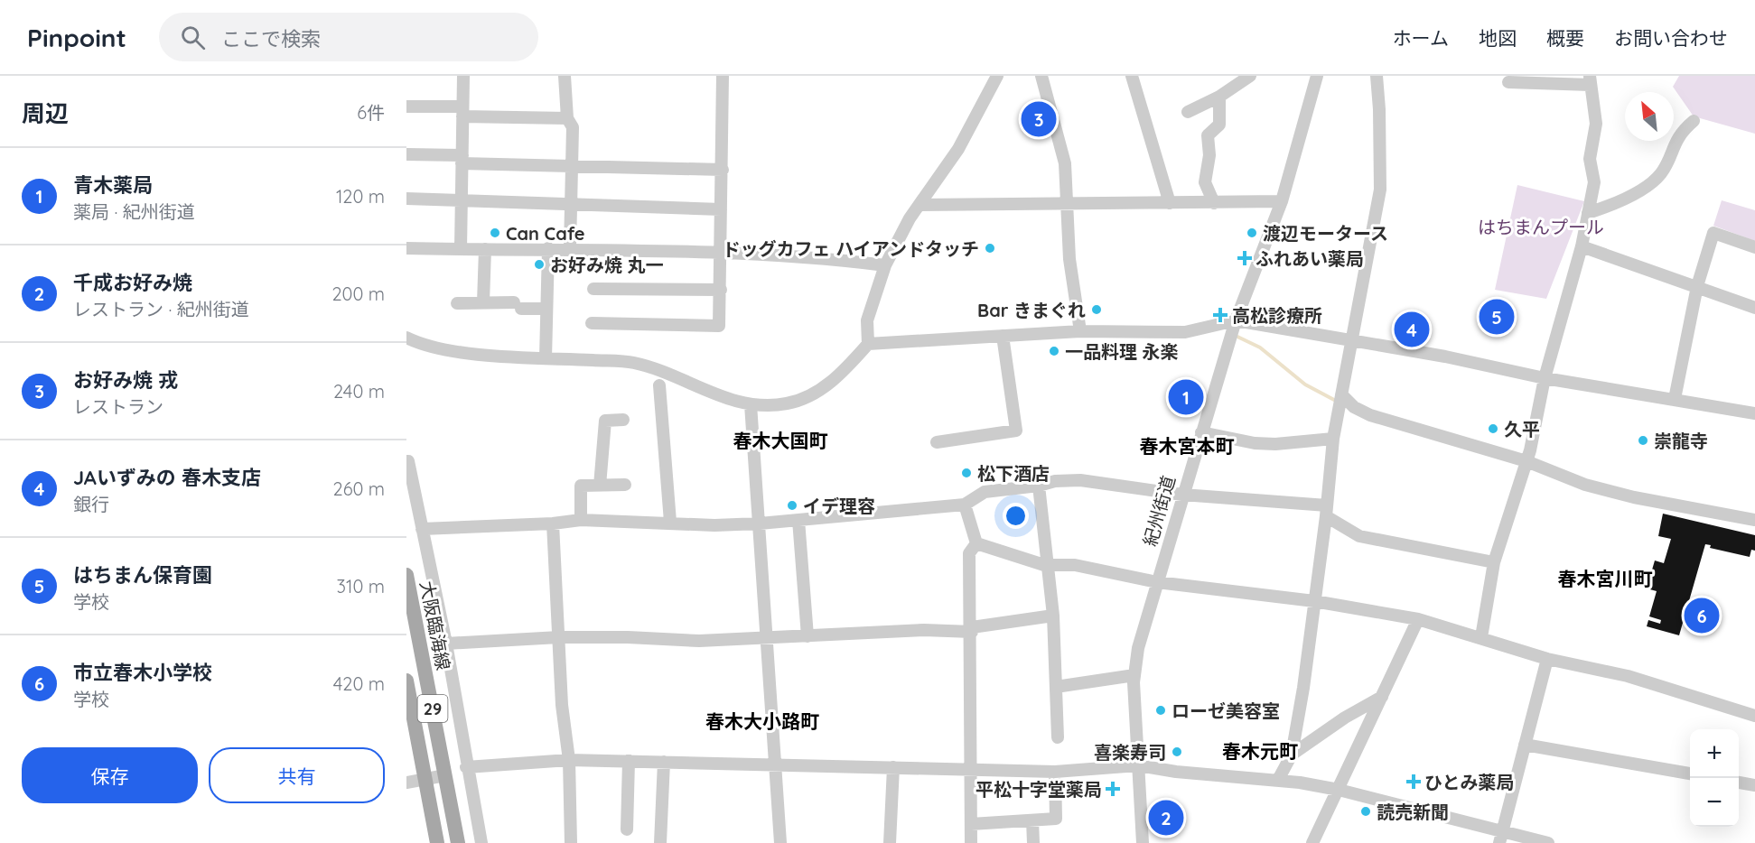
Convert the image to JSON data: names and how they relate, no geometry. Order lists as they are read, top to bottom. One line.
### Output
{"streets":{"main road":["大阪臨海線","29"],"street":["紀州街道"]},"districts":["春木大国町","春木宮本町","春木宮川町","春木大小路町","春木元町"],"parks":["はちまんプール"],"places":{"other":["Can Cafe","渡辺モータース","ドッグカフェ ハイアンドタッチ","お好み焼 丸一","Bar きまぐれ","一品料理 永楽","久平","崇龍寺","松下酒店","イデ理容","ローゼ美容室","喜楽寿司","読売新聞"],"health":["ふれあい薬局","高松診療所","ひとみ薬局","平松十字堂薬局"]},"north":"top left","page":{"header":"Pinpoint","search":"ここで検索","nav":["ホーム","地図","概要","お問い合わせ"],"heading":["周辺","6件"],"pins":["3","5","4","1","6","2"],"list":[{"mark":"1","name":"青木薬局","note":"薬局 · 紀州街道","value":"120 m"},{"mark":"2","name":"千成お好み焼","note":"レストラン · 紀州街道","value":"200 m"},{"mark":"3","name":"お好み焼 戎","note":"レストラン","value":"240 m"},{"mark":"4","name":"JAいずみの 春木支店","note":"銀行","value":"260 m"},{"mark":"5","name":"はちまん保育園","note":"学校","value":"310 m"},{"mark":"6","name":"市立春木小学校","note":"学校","value":"420 m"}],"map_buttons":["+","−"],"buttons":["保存","共有"]}}
